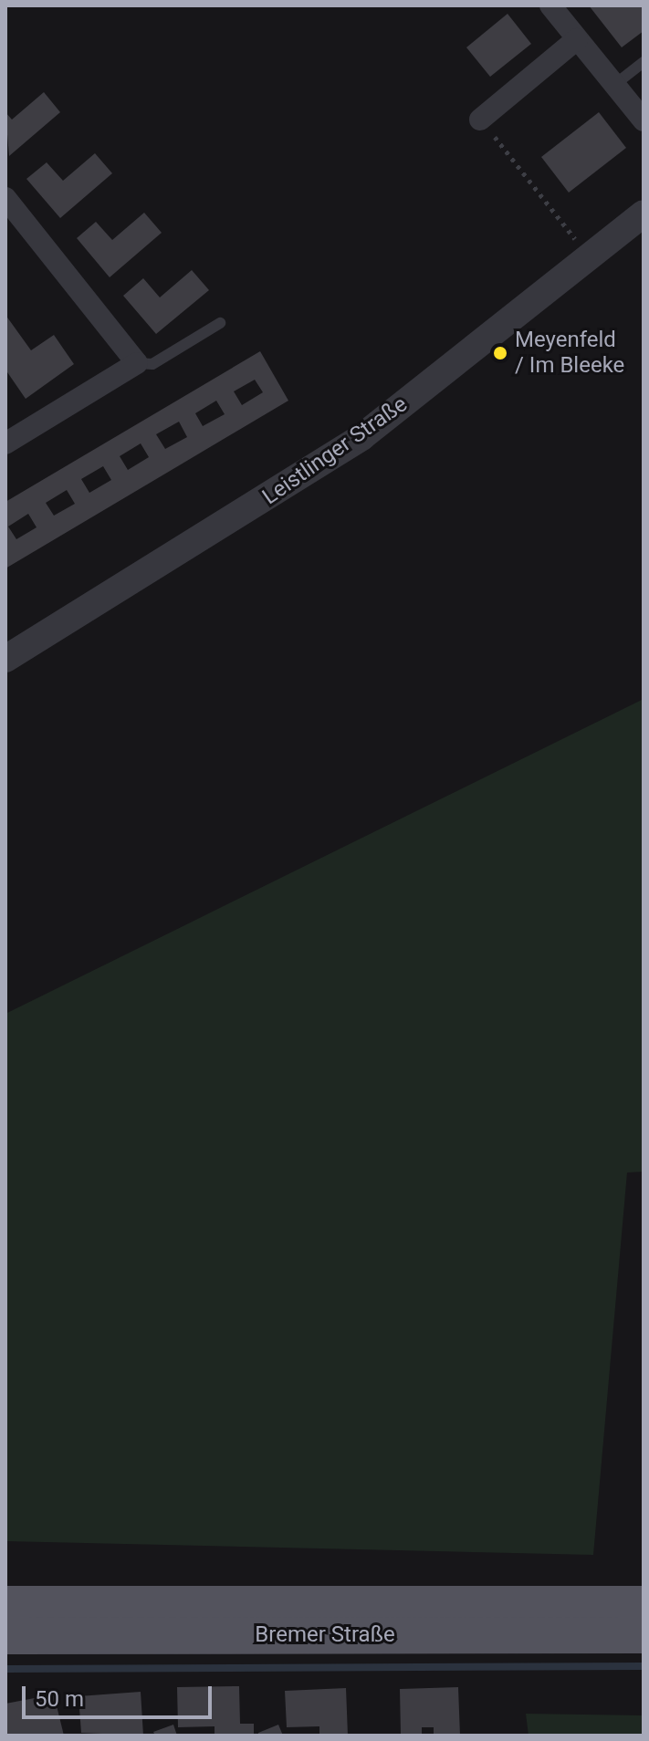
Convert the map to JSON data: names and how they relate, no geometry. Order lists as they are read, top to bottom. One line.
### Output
{"streets":{"main road":["Bremer Straße"],"street":["Leistlinger Straße"]},"places":["Meyenfeld / Im Bleeke"],"scale_bar":"50 m"}
